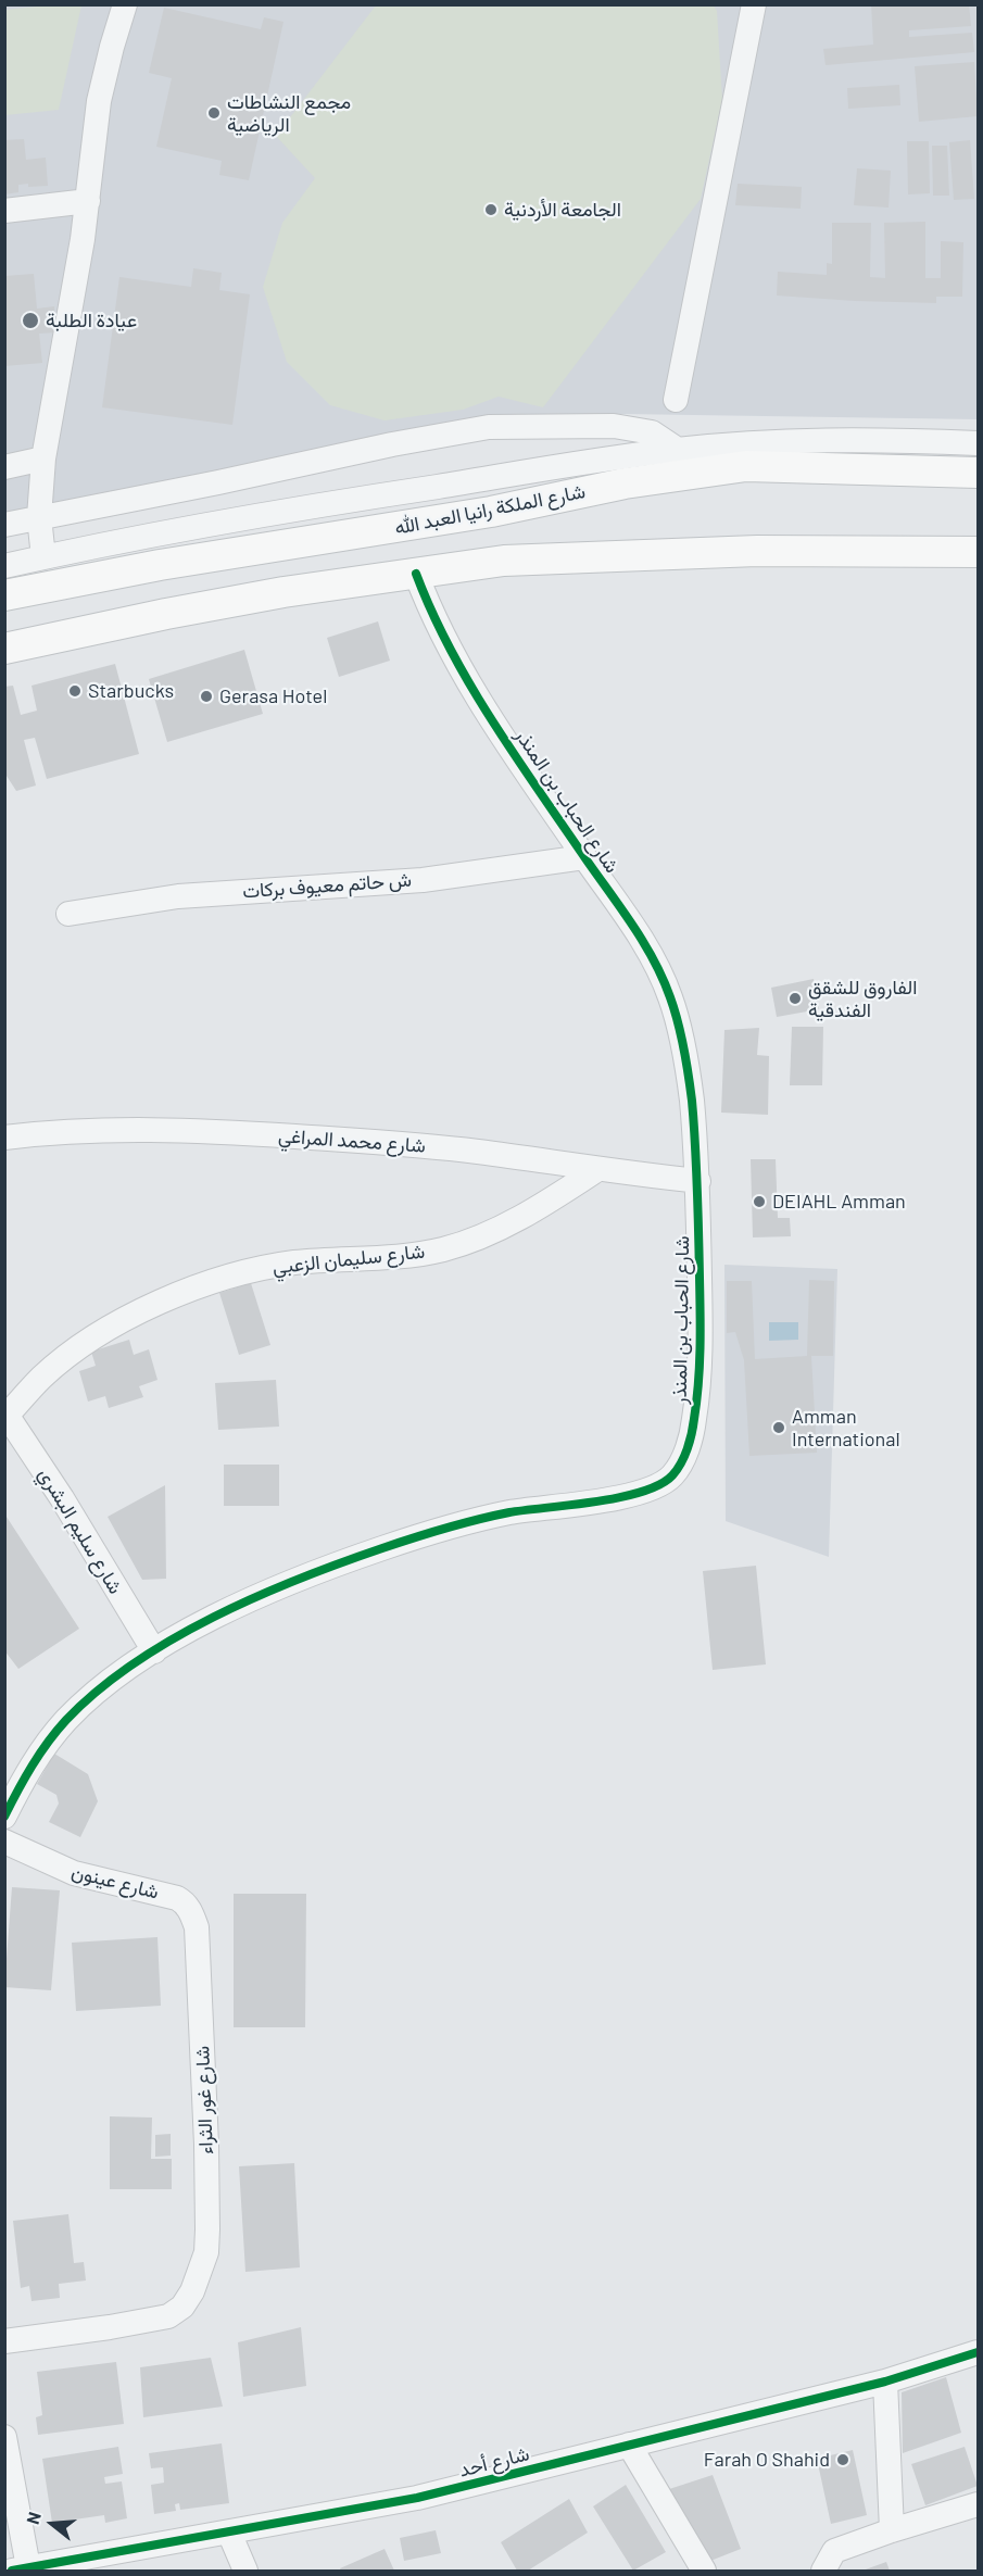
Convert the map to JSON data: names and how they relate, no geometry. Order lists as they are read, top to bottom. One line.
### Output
{"streets":{"main road":["شارع الملكة رانيا العبد الله"],"street":["شارع الحباب بن المنذر","ش حاتم معيوف بركات","شارع محمد المراغي","شارع سليمان الزعبي","شارع سليم البشري","شارع عينون","شارع غور الثراء","شارع أحد"]},"crossings":[["شارع الحباب بن المنذر","ش حاتم معيوف بركات"],["شارع الحباب بن المنذر","شارع محمد المراغي"],["شارع الحباب بن المنذر","شارع سليم البشري"],["شارع محمد المراغي","شارع سليمان الزعبي"],["شارع سليمان الزعبي","شارع سليم البشري"],["شارع عينون","شارع غور الثراء"]],"places":["مجمع النشاطات الرياضية","الجامعة الأردنية","عيادة الطلبة","Starbucks","Gerasa Hotel","الفاروق للشقق الفندقية","DEIAHL Amman","Amman International","Farah O Shahid"],"north":"left"}
